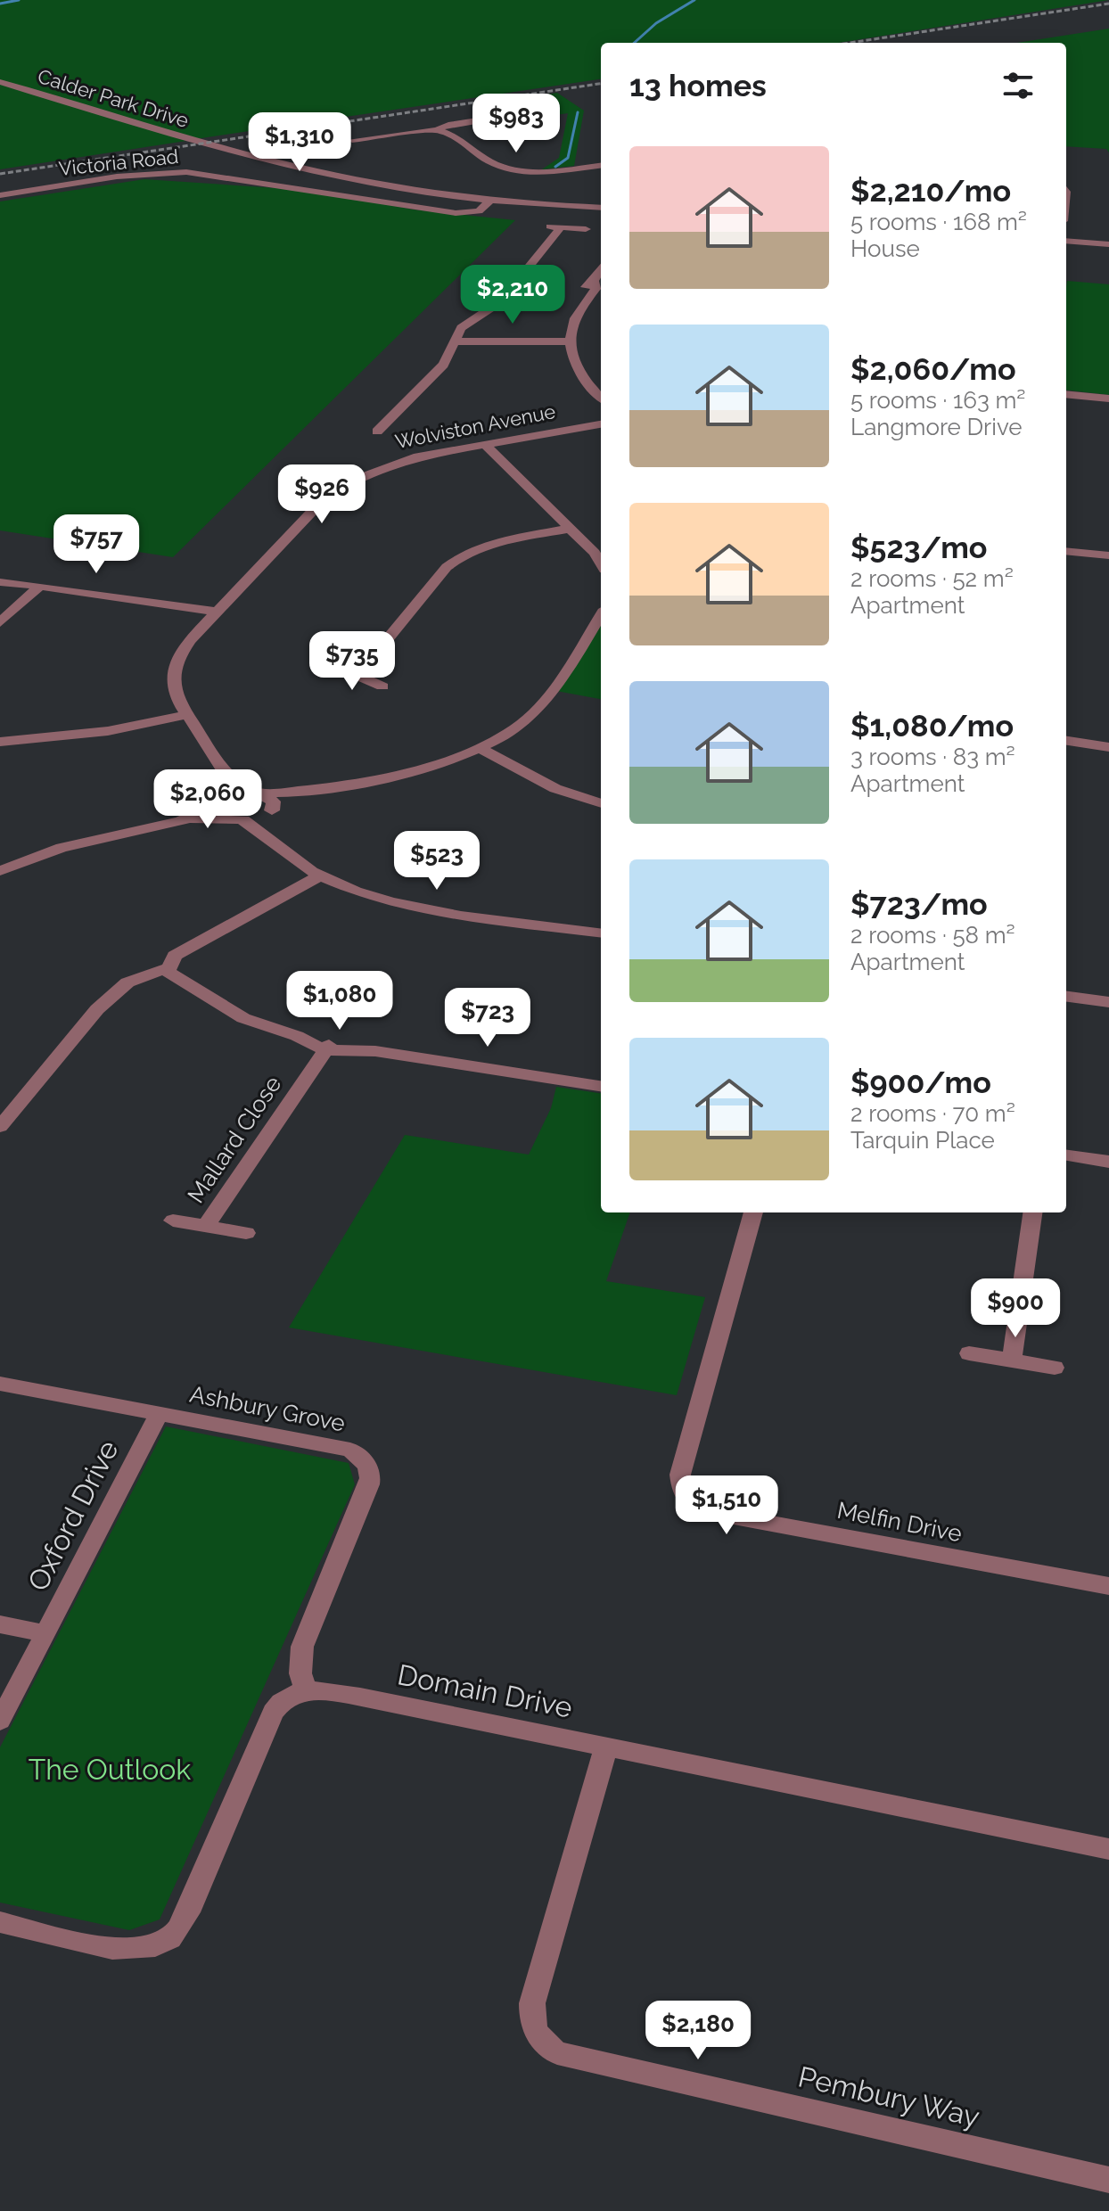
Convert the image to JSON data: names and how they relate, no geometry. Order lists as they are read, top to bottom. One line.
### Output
{"streets":{"street":["Calder Park Drive","Victoria Road","Wolviston Avenue","Mallard Close","Ashbury Grove","Oxford Drive","Melfin Drive","Domain Drive","Pembury Way"]},"crossings":[["Calder Park Drive","Victoria Road"],["Ashbury Grove","Oxford Drive"],["Ashbury Grove","Domain Drive"],["Domain Drive","Pembury Way"]],"parks":["The Outlook"],"page":{"heading":"13 homes","price":["$983","$1,310","$2,210","$926","$757","$735","$2,060","$523","$1,080","$723","$900","$1,510","$2,180"],"list":[{"name":"$2,210/mo","note":"5 rooms · 168 m² · House"},{"name":"$2,060/mo","note":"5 rooms · 163 m² · Langmore Drive"},{"name":"$523/mo","note":"2 rooms · 52 m² · Apartment"},{"name":"$1,080/mo","note":"3 rooms · 83 m² · Apartment"},{"name":"$723/mo","note":"2 rooms · 58 m² · Apartment"},{"name":"$900/mo","note":"2 rooms · 70 m² · Tarquin Place"}]}}
